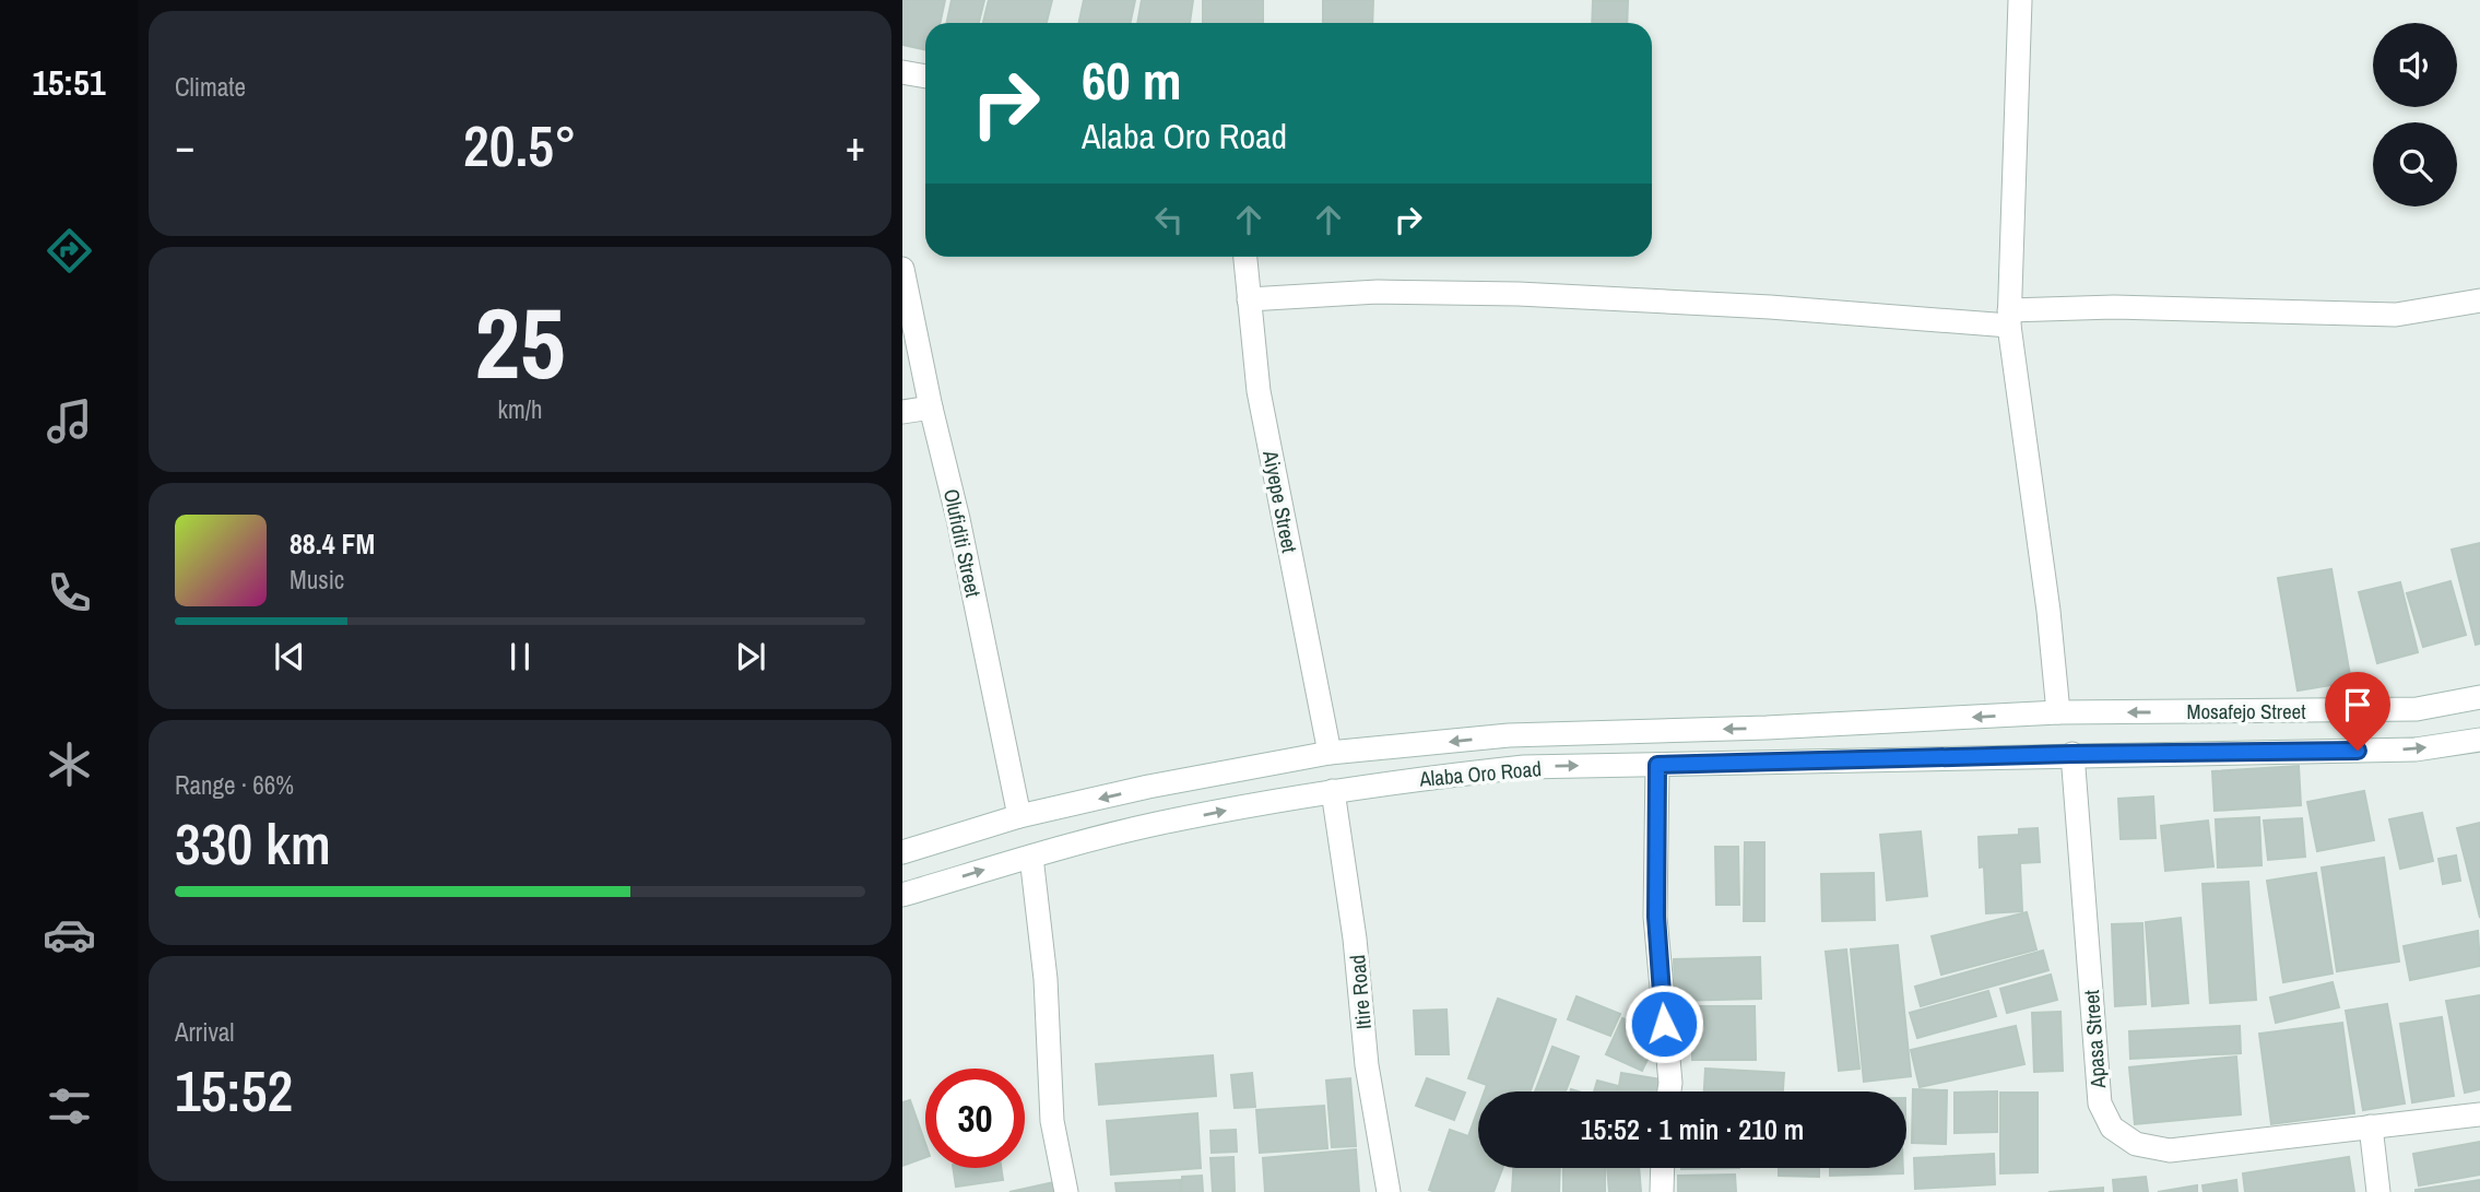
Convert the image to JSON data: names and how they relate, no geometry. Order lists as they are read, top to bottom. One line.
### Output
{"streets":{"street":["Aiyepe Street","Olufiditi Street","Mosafejo Street","Alaba Oro Road","Itire Road","Apasa Street"]},"crossings":[["Aiyepe Street","Alaba Oro Road"],["Olufiditi Street","Alaba Oro Road"],["Mosafejo Street","Alaba Oro Road"],["Mosafejo Street","Apasa Street"],["Alaba Oro Road","Itire Road"],["Alaba Oro Road","Apasa Street"]],"page":{"tabs":"15:51","tile":["Climate",["25","km/h"],["Range · 66%","330 km"],["Arrival","15:52"]],"turn":["60 m","Alaba Oro Road"],"heat":["−","20.5°","+"],"song":["88.4 FM","Music"],"limit":"30","trip":"15:52 · 1 min · 210 m"}}
